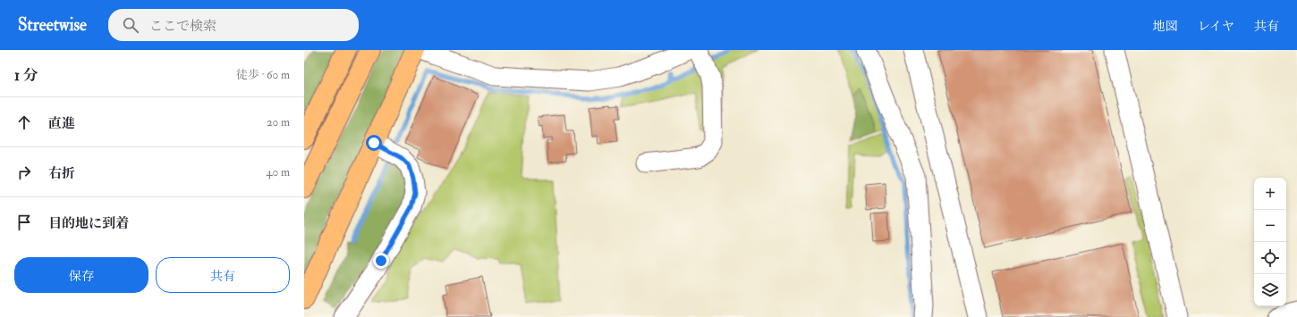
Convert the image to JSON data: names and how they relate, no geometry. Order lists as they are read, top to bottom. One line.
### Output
{"page":{"header":"Streetwise","search":"ここで検索","nav":["地図","レイヤ","共有"],"heading":["1 分","徒歩 · 60 m"],"list":[["直進","20 m"],["右折","40 m"],"目的地に到着"],"map_buttons":["+","−"],"buttons":["保存","共有"]}}
